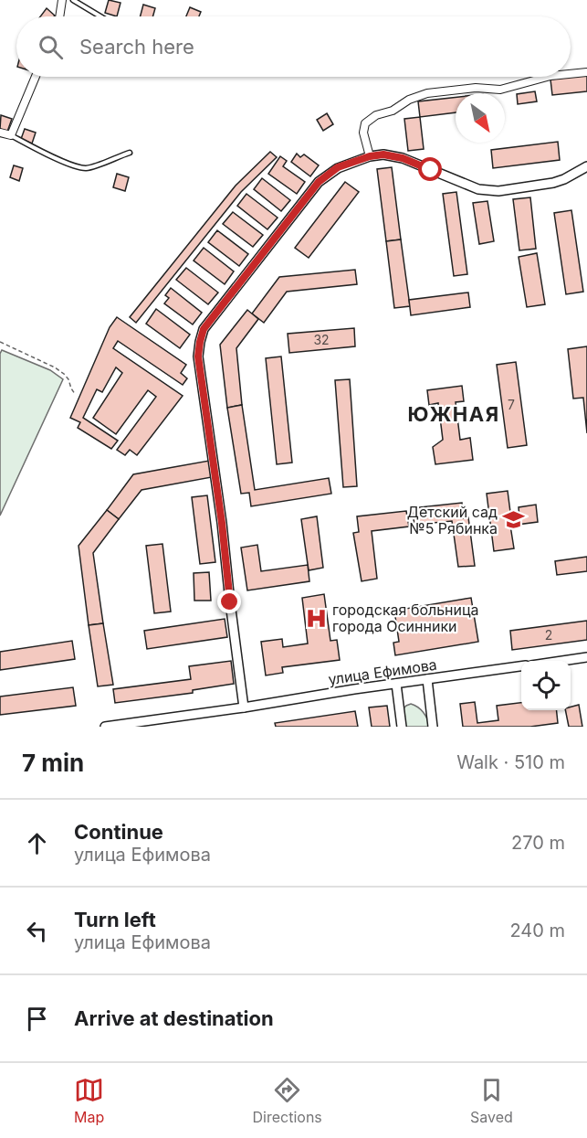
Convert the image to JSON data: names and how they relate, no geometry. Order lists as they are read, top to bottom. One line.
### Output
{"streets":{"street":["улица Ефимова"]},"districts":["ЮЖНАЯ"],"places":{"school or university":["Детский сад №5 Рябинка"],"hospital":["городская больница города Осинники"]},"house_numbers":["32","7","2"],"north":"bottom right","page":{"search":"Search here","heading":["7 min","Walk · 510 m"],"list":[["Continue","улица Ефимова","270 m"],["Turn left","улица Ефимова","240 m"],"Arrive at destination"],"nav":["Map","Directions","Saved"]}}
